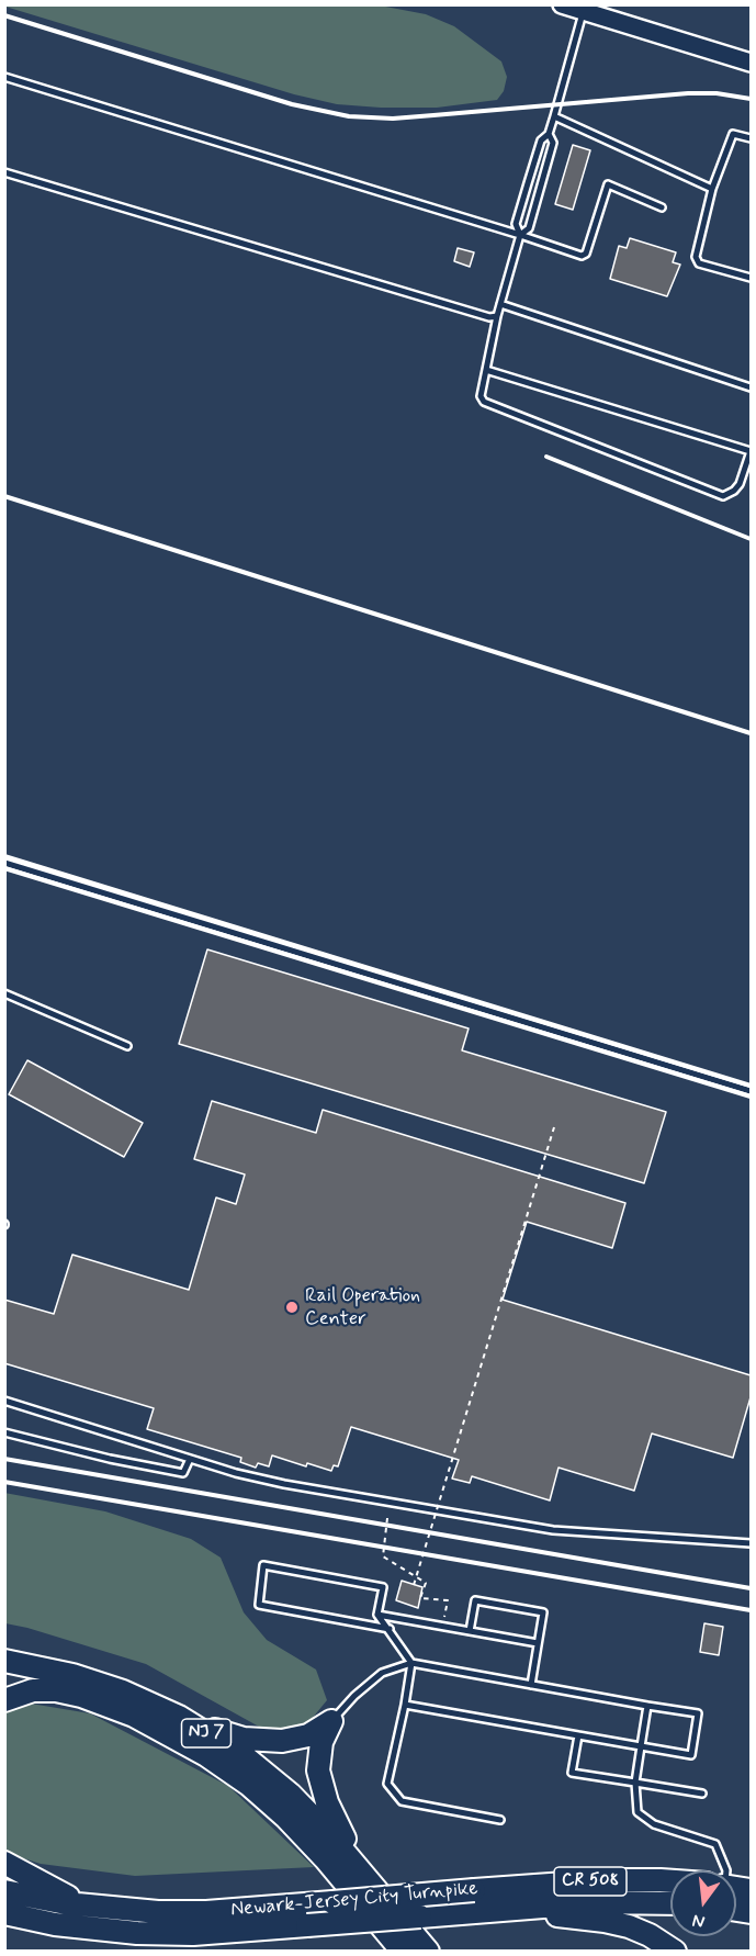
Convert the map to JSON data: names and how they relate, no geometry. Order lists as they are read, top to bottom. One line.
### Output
{"streets":{"highway":["NJ 7","CR 508","Newark-Jersey City Turnpike"]},"places":["Rail Operation Center"],"north":"bottom"}
